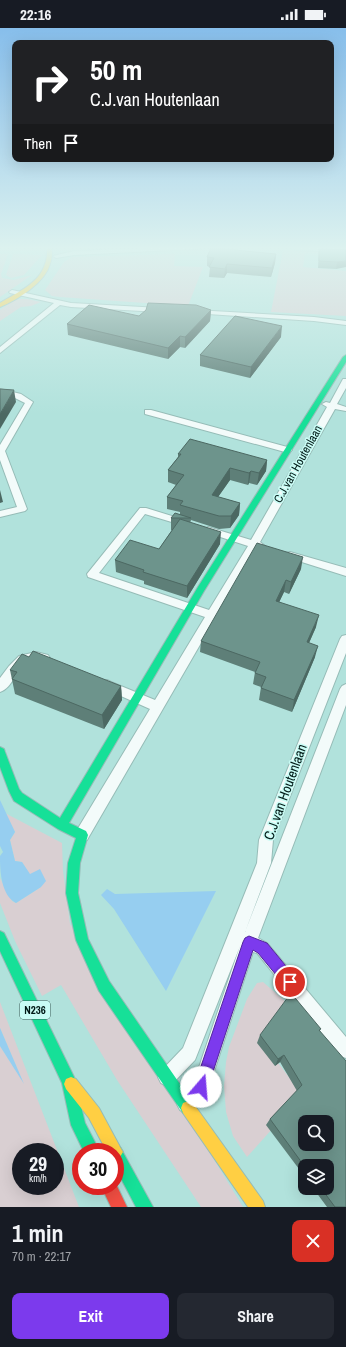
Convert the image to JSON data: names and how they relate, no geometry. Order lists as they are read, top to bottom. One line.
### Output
{"streets":{"street":["C.J.van Houtenlaan","N236"]},"page":{"status":"22:16","turn":["50 m","C.J.van Houtenlaan"],"then":"Then","speed":"29 km/h","limit":"30","heading":["1 min","70 m · 22:17"],"buttons":["Exit","Share"]}}
